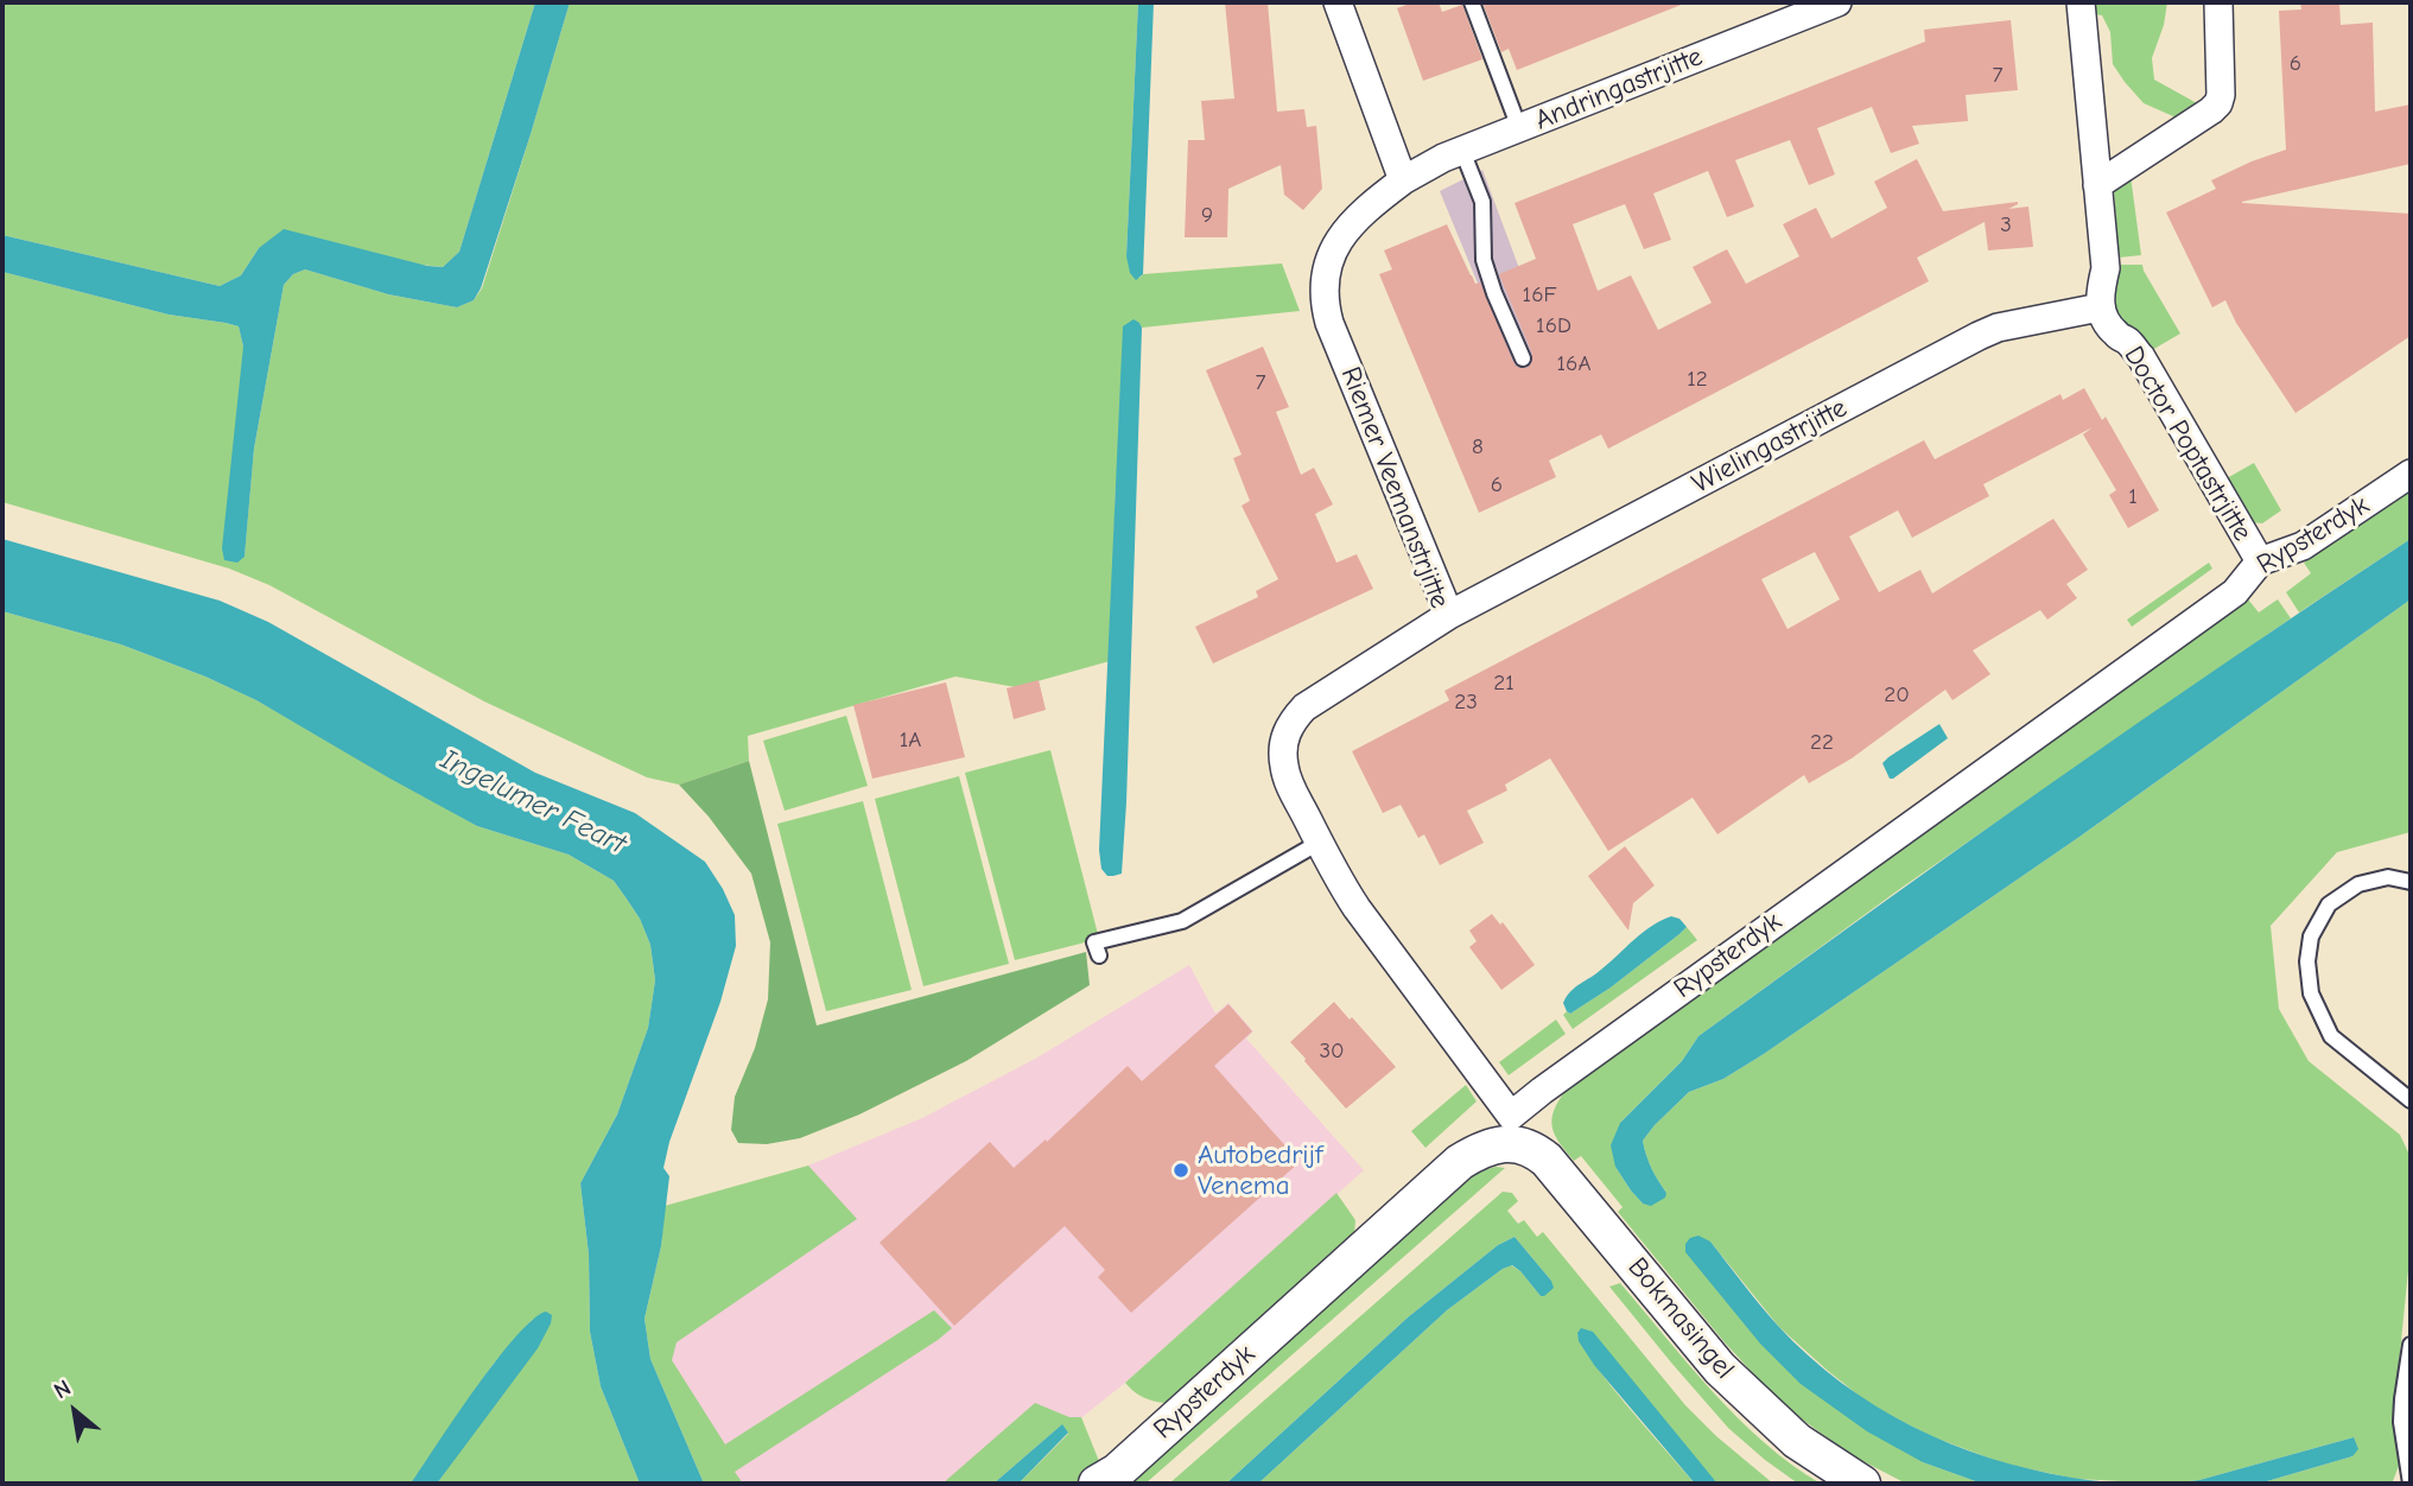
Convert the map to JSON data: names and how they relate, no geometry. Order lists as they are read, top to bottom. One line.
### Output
{"streets":{"street":["Andringastrjitte","Doctor Poptastrjitte","Wielingastrjitte","Riemer Veemanstrjitte","Rypsterdyk","Bokmasingel"]},"crossings":[["Andringastrjitte","Riemer Veemanstrjitte"],["Doctor Poptastrjitte","Wielingastrjitte"],["Doctor Poptastrjitte","Rypsterdyk"],["Wielingastrjitte","Riemer Veemanstrjitte"],["Riemer Veemanstrjitte","Rypsterdyk"],["Riemer Veemanstrjitte","Bokmasingel"],["Rypsterdyk","Bokmasingel"]],"water":["Ingelumer Feart"],"places":["Autobedrijf Venema"],"house_numbers":["6","7","9","3","16F","16D","16A","12","7","8","6","1","21","20","23","1A","22","30"],"north":"top left"}
